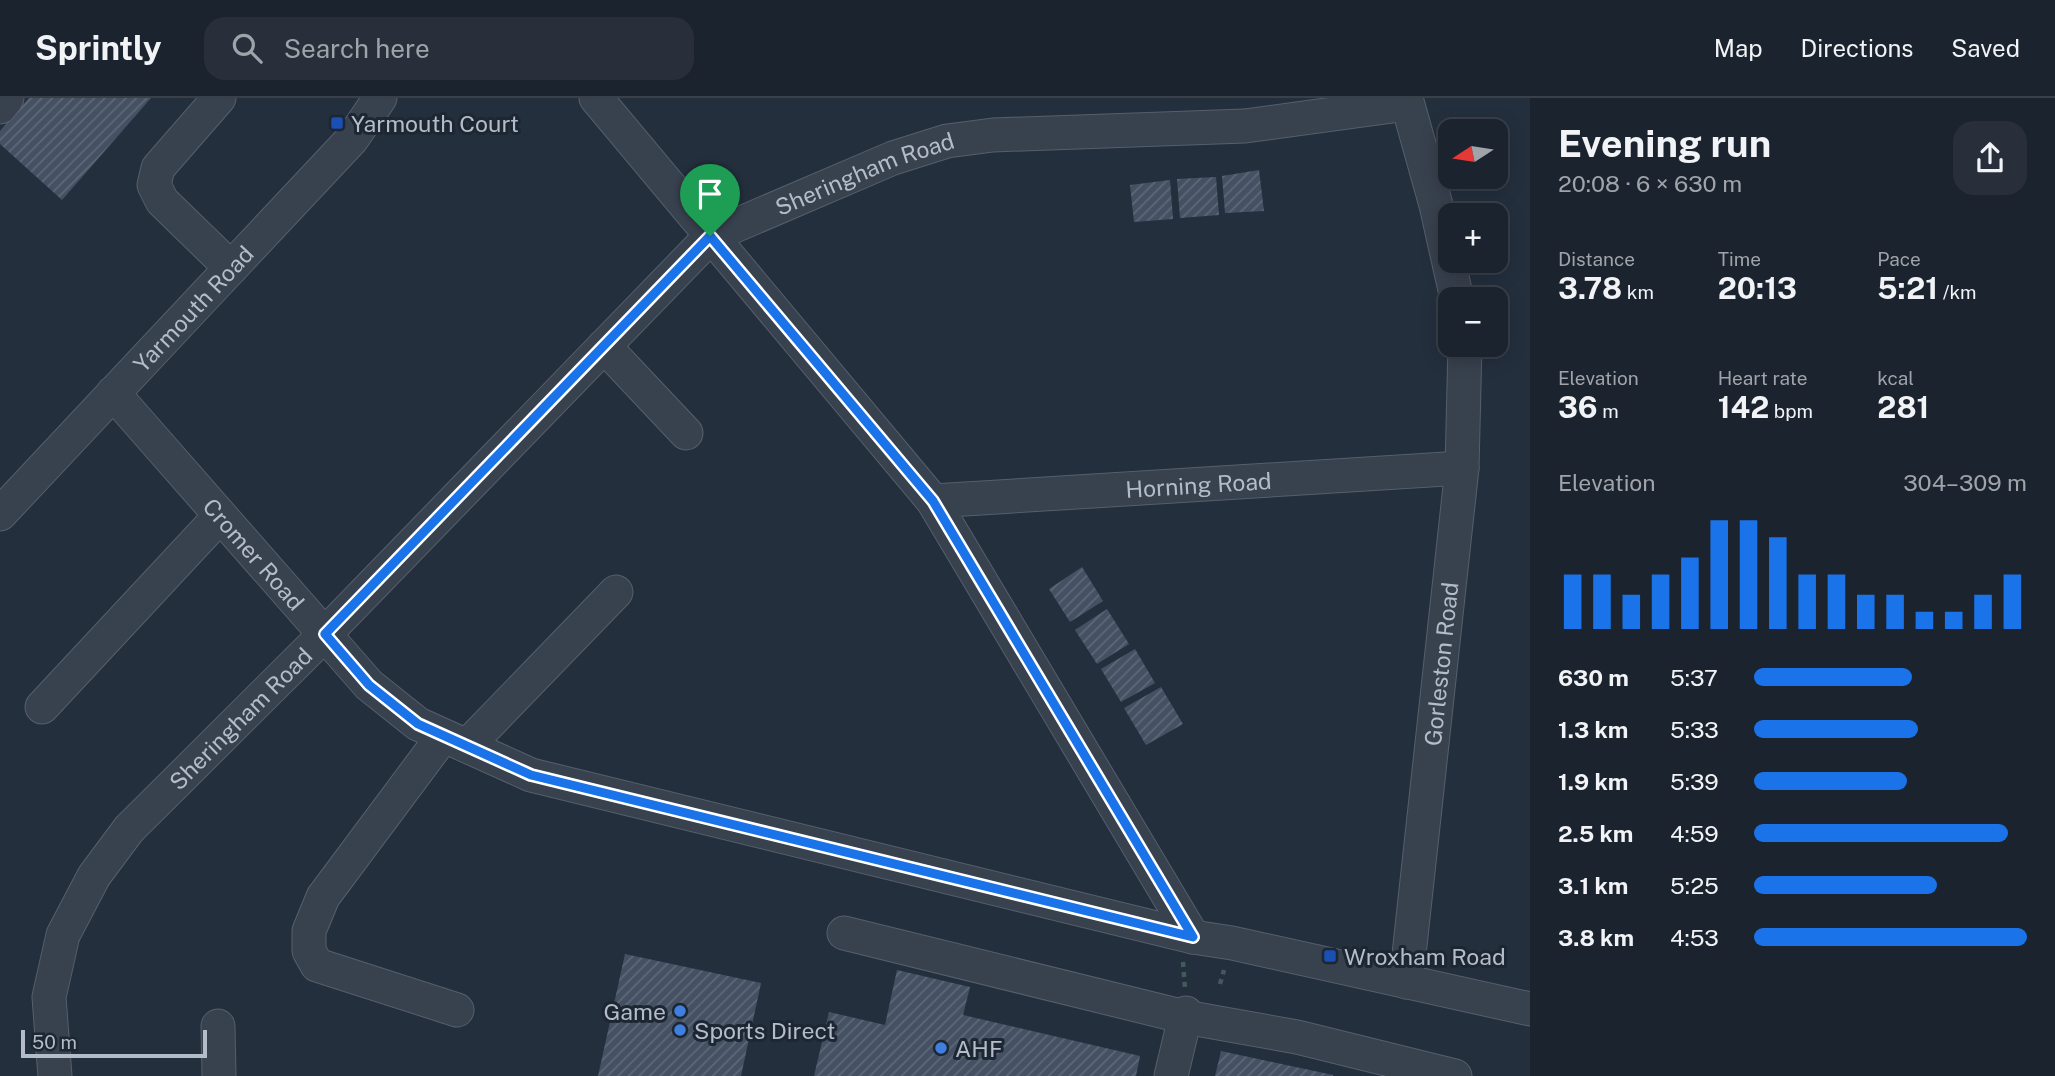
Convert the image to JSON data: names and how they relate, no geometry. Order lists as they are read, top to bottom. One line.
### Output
{"streets":{"street":["Sheringham Road","Yarmouth Road","Horning Road","Cromer Road","Gorleston Road"]},"crossings":[["Sheringham Road","Cromer Road"],["Yarmouth Road","Cromer Road"],["Horning Road","Gorleston Road"],["Cromer Road","Gorleston Road"]],"places":{"transit":["Yarmouth Court","Wroxham Road"],"other":["Game","Sports Direct","AHF"]},"scale_bar":"50 m","north":"left","page":{"header":"Sprintly","search":"Search here","nav":["Map","Directions","Saved"],"heading":["Evening run","20:08 · 6 × 630 m"],"map_buttons":["+","−"],"stats":[["Distance","3.78 km"],["Time","20:13"],["Pace","5:21 /km"],["Elevation","36 m"],["Heart rate","142 bpm"],["kcal","281"]],"chart":["Elevation","304–309 m"],"list":[{"name":"630 m","note":"5:37"},{"name":"1.3 km","note":"5:33"},{"name":"1.9 km","note":"5:39"},{"name":"2.5 km","note":"4:59"},{"name":"3.1 km","note":"5:25"},{"name":"3.8 km","note":"4:53"}],"scale":"50 m"}}
